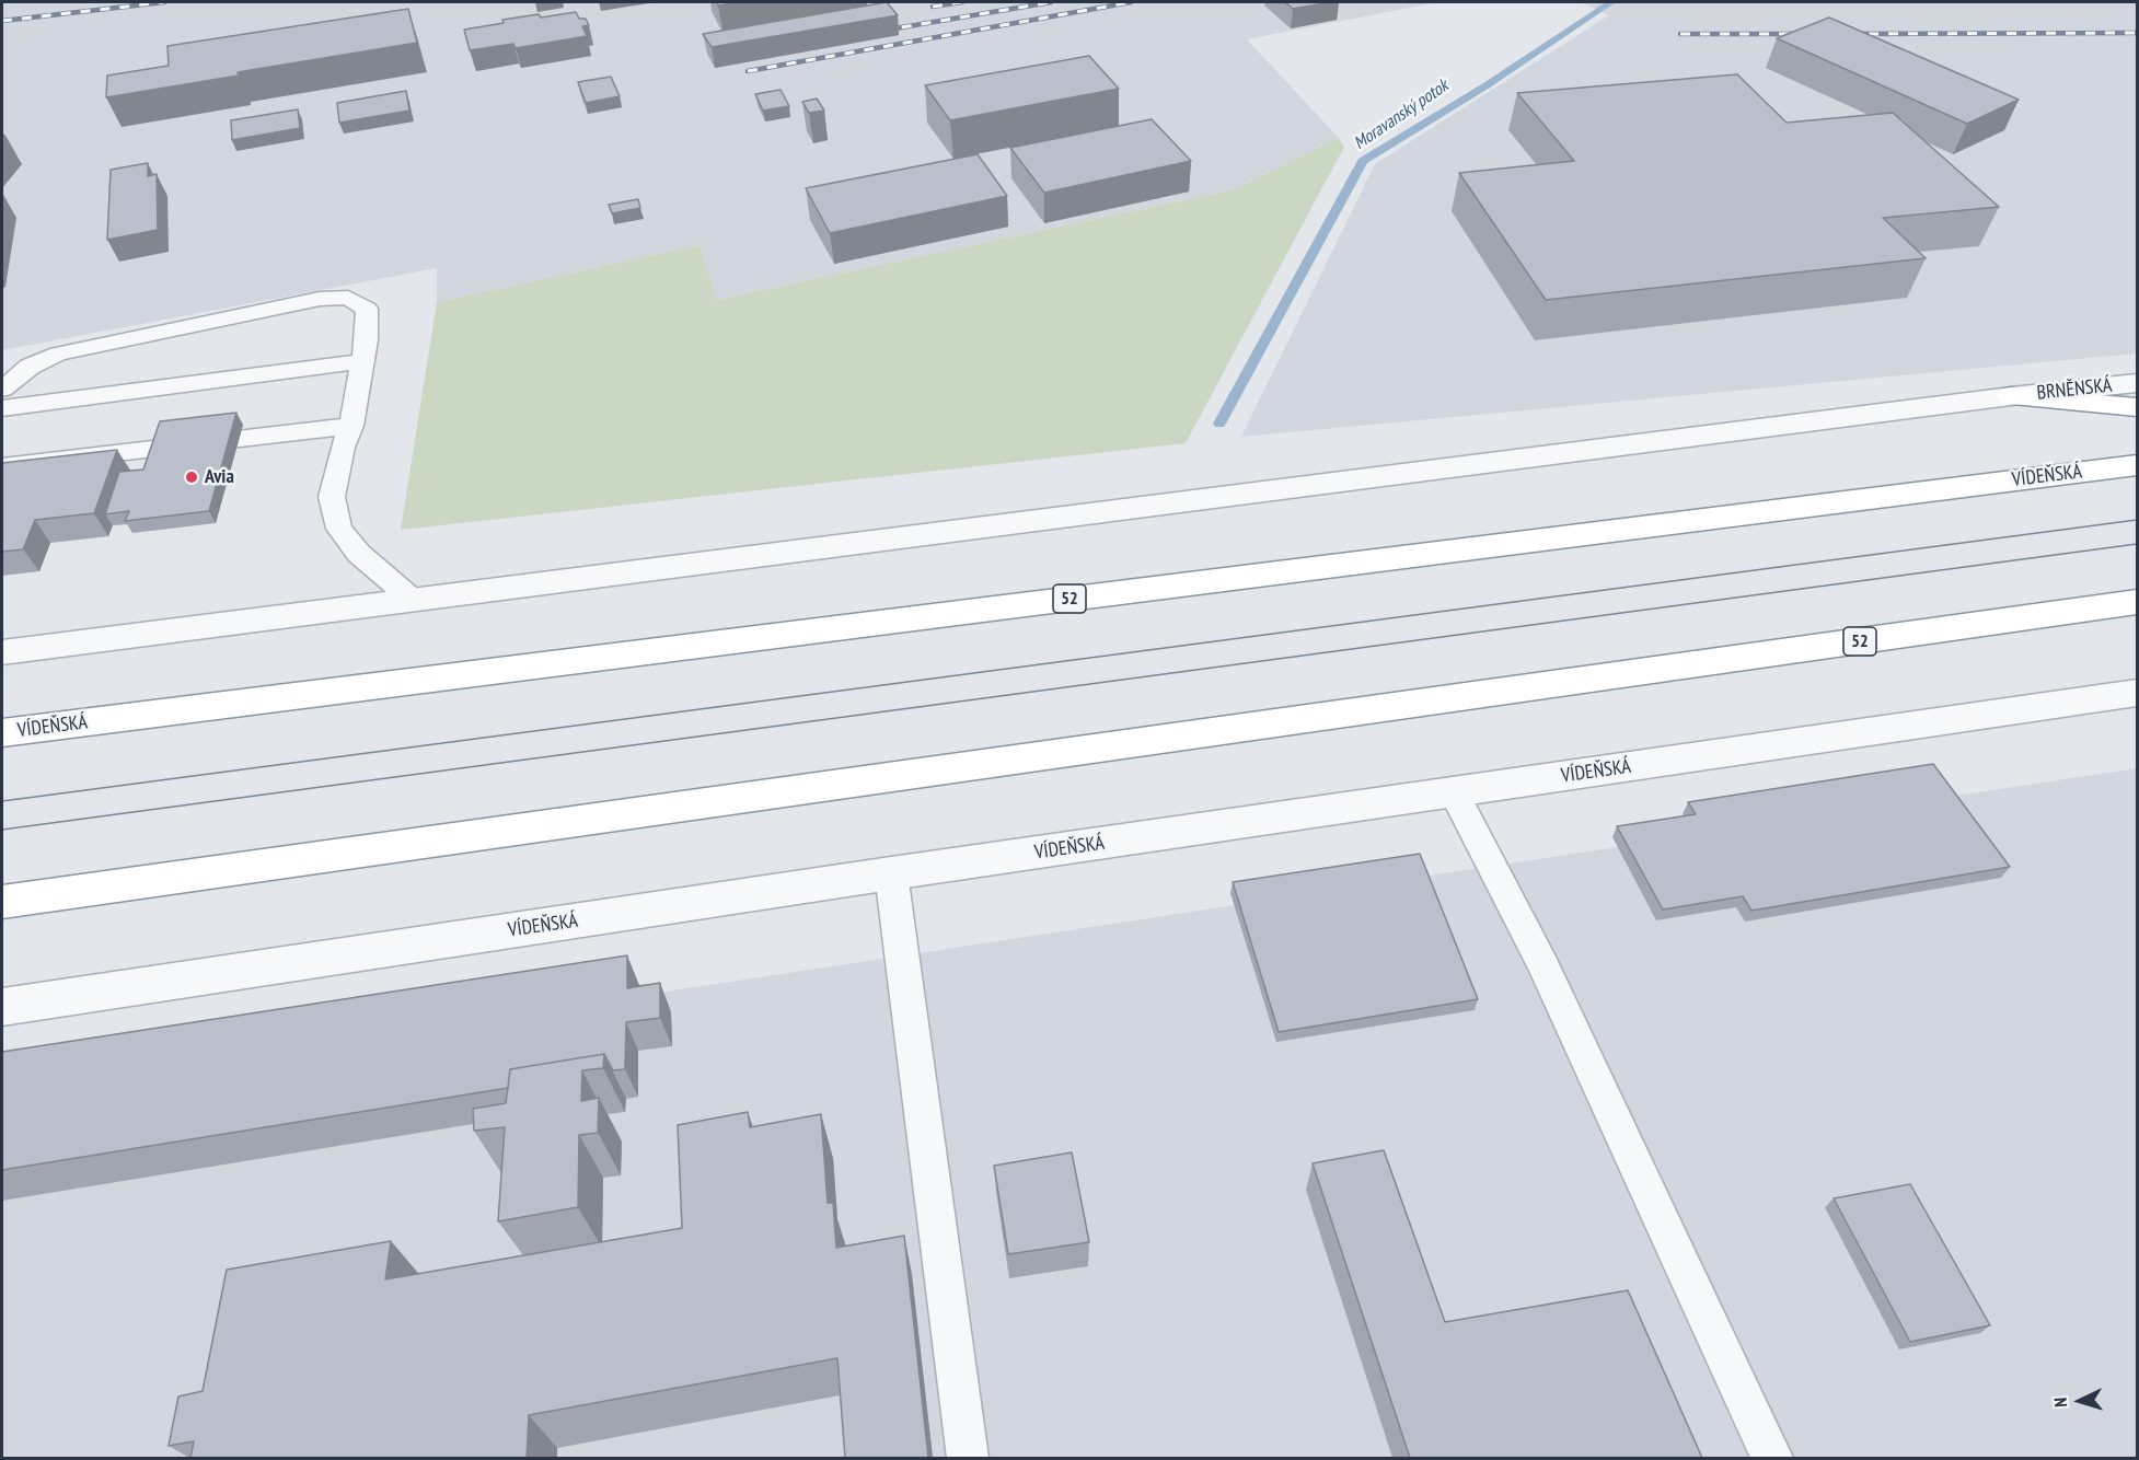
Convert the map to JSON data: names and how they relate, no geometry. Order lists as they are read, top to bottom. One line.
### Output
{"streets":{"highway":["VÍDEŇSKÁ","52"],"street":["BRNĚNSKÁ"]},"water":["Moravanský potok"],"places":["Avia"],"north":"left"}
